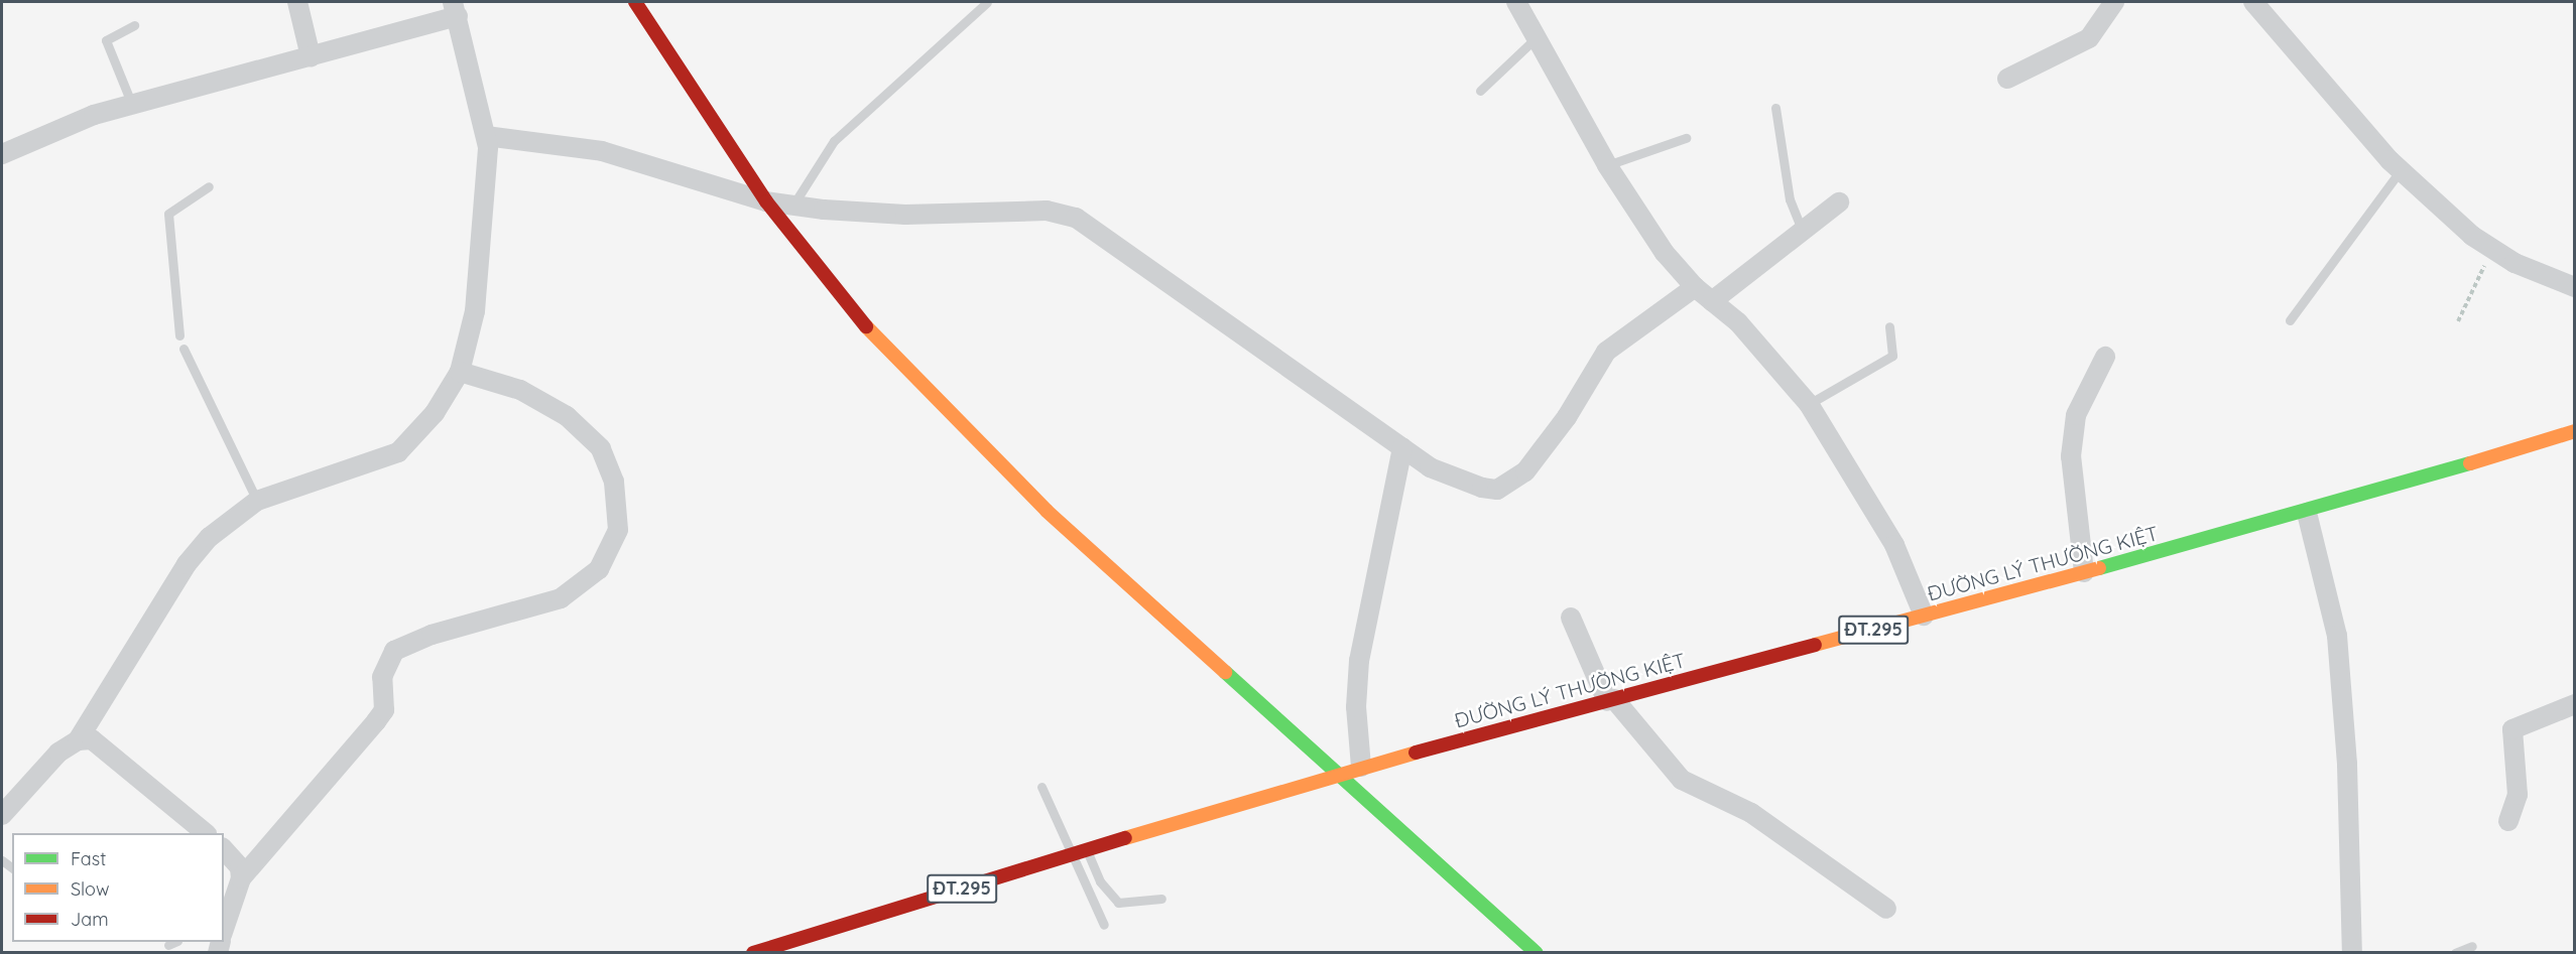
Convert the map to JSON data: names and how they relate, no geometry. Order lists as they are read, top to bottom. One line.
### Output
{"streets":{"main road":["ĐƯỜNG LÝ THƯỜNG KIỆT","ĐT.295"]},"crossings":[["ĐƯỜNG LÝ THƯỜNG KIỆT","ĐT.295"]],"legend":["Fast","Slow","Jam"]}
